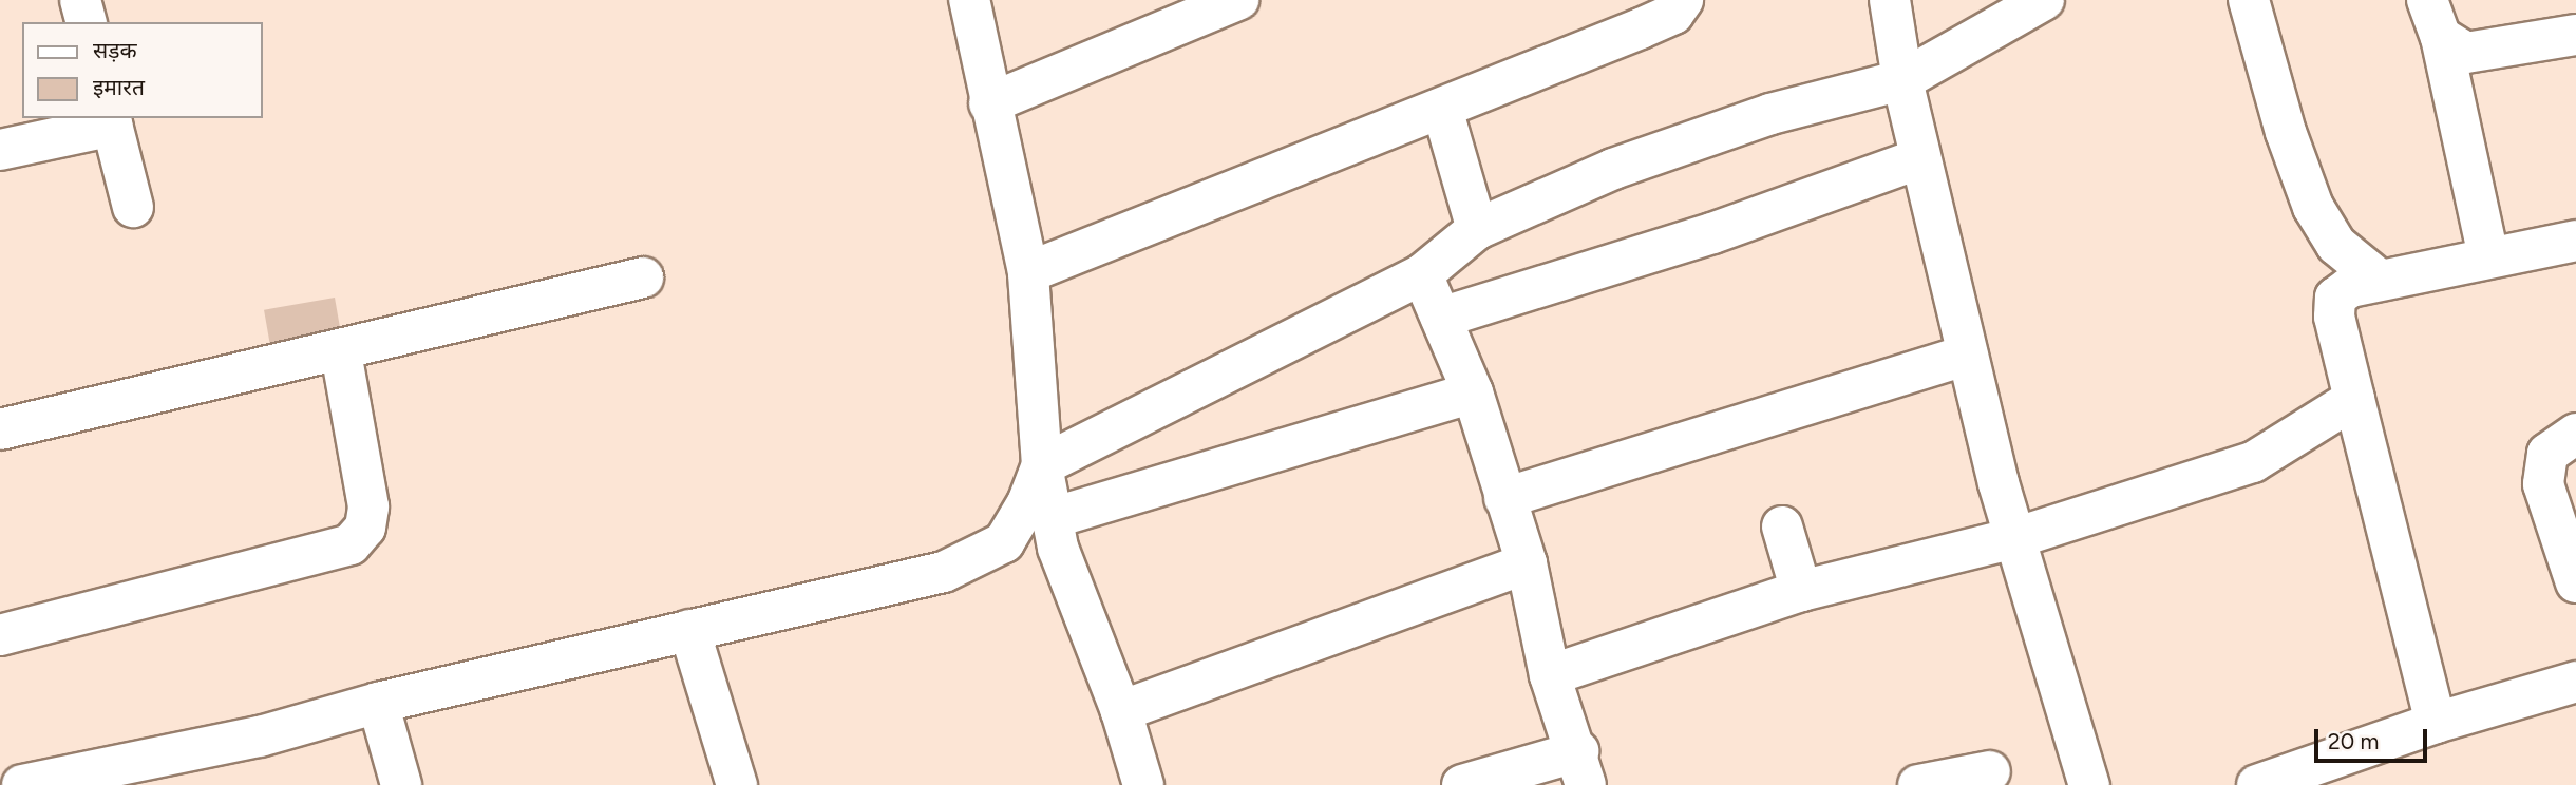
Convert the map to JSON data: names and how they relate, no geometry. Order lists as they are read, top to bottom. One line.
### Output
{"legend":["सड़क","इमारत"],"scale_bar":"20 m"}
